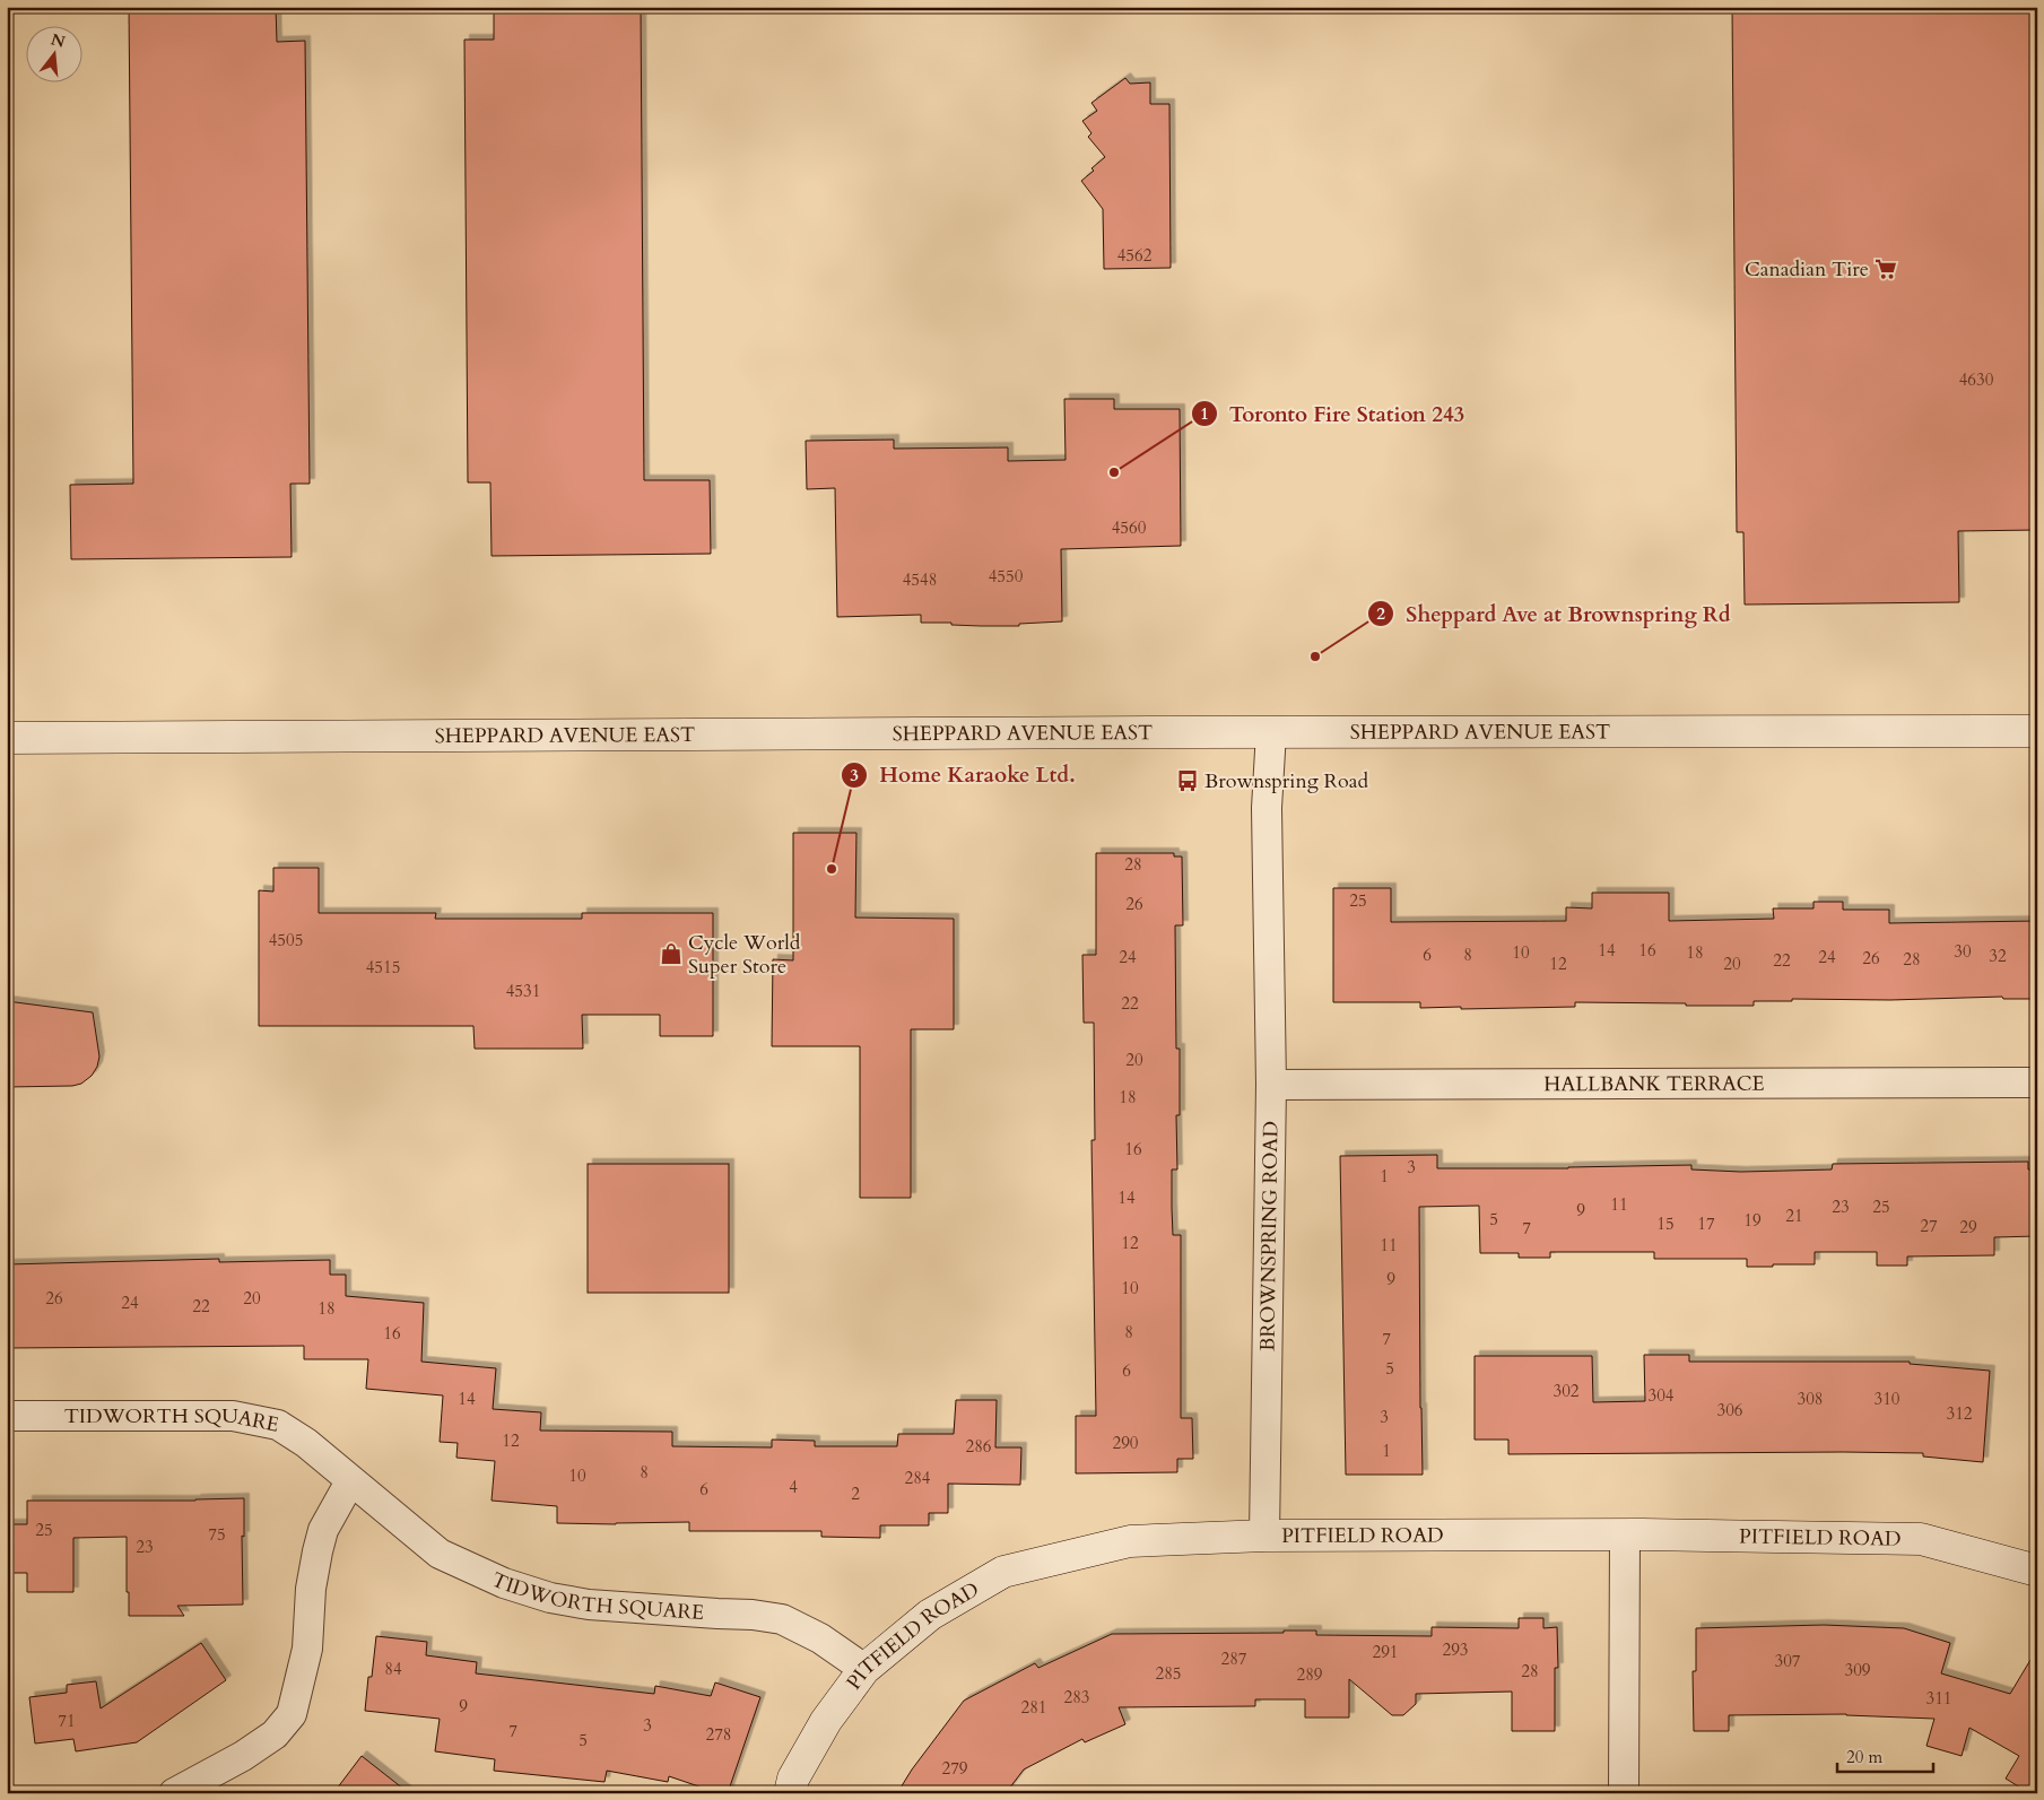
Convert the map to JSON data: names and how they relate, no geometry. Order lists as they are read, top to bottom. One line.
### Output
{"streets":{"main road":["SHEPPARD AVENUE EAST","PITFIELD ROAD"],"street":["HALLBANK TERRACE","BROWNSPRING ROAD","TIDWORTH SQUARE"]},"crossings":[["SHEPPARD AVENUE EAST","BROWNSPRING ROAD"],["HALLBANK TERRACE","BROWNSPRING ROAD"],["BROWNSPRING ROAD","PITFIELD ROAD"],["TIDWORTH SQUARE","PITFIELD ROAD"]],"places":{"supermarket":["Canadian Tire"],"other":["Toronto Fire Station 243","Sheppard Ave at Brownspring Rd","Home Karaoke Ltd."],"bus stop":["Brownspring Road"],"shop":["Cycle World Super Store"]},"house_numbers":["4562","4630","4560","4550","4548","28","25","26","4505","14","16","30","10","18","6","8","32","24","24","26","28","22","12","20","4515","4531","22","20","18","16","3","1","14","11","23","25","9","21","5","19","15","17","27","29","7","12","11","9","10","26","20","24","22","18","8","16","7","5","6","302","304","14","308","310","306","312","3","12","290","286","1","8","10","284","4","6","2","25","75","23","293","291","287","307","84","309","28","285","289","283","311","9","281","71","3","7","278","5","279"],"scale_bar":"20 m","north":"top"}
